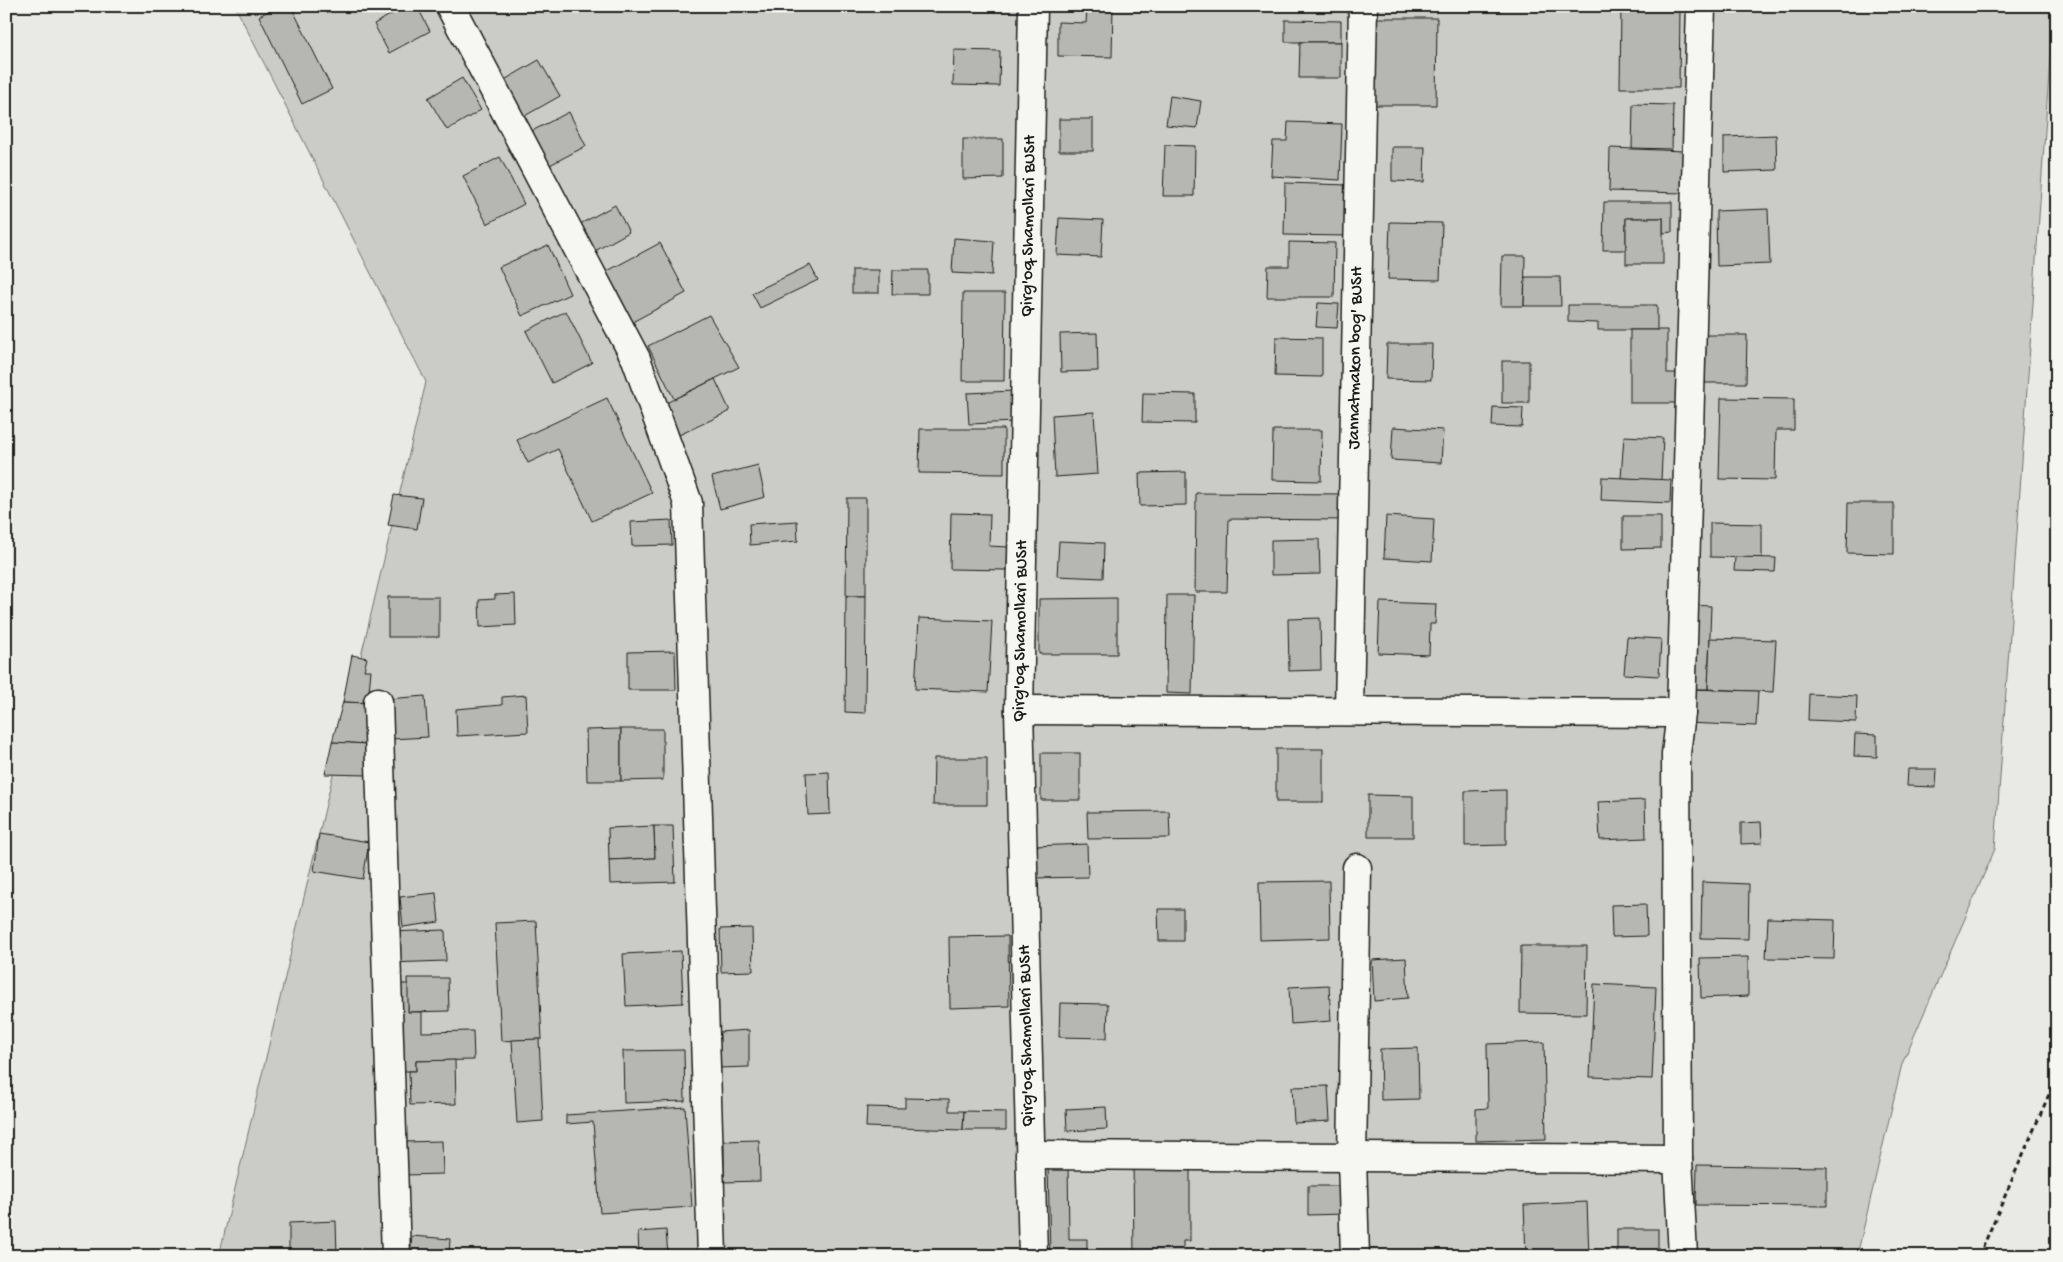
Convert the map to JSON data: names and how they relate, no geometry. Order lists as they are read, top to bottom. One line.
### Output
{"streets":{"street":["Qirg'oq Shamollari BUSH","Jannatmakon bog' BUSH"]}}
